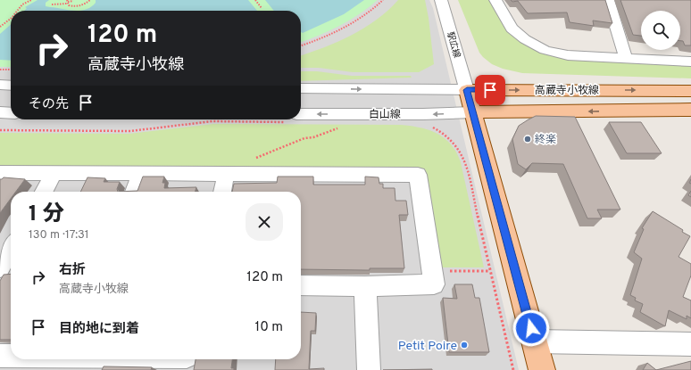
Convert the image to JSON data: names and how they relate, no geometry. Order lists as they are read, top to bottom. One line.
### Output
{"streets":{"main road":["高蔵寺小牧線"],"street":["駅広線","白山線"]},"crossings":[["駅広線","高蔵寺小牧線"],["高蔵寺小牧線","白山線"]],"places":["終楽","Petit Poire"],"page":{"turn":["120 m","高蔵寺小牧線"],"then":"その先","heading":["1 分","130 m · 17:31"],"list":[{"name":"右折","note":"高蔵寺小牧線","value":"120 m"},{"name":"目的地に到着","value":"10 m"}]}}
